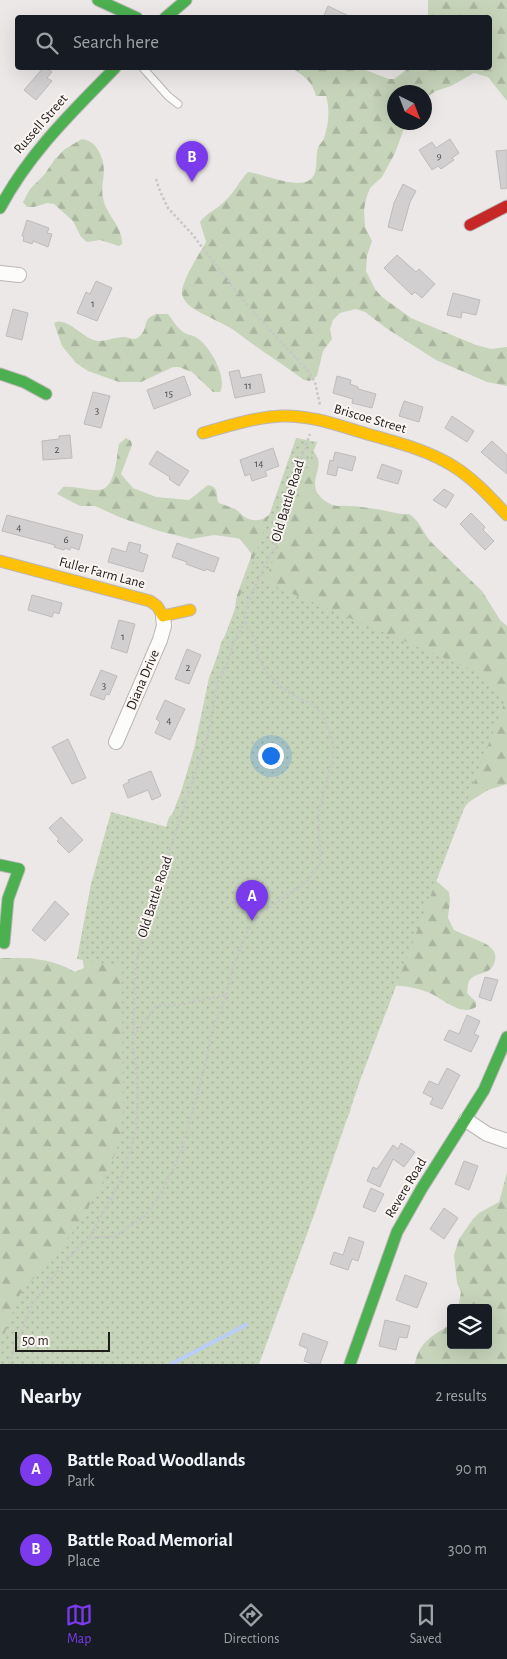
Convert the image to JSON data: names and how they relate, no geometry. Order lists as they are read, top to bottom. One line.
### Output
{"streets":{"street":["Russell Street","Briscoe Street","Fuller Farm Lane","Diana Drive","Revere Road"],"path":["Old Battle Road"]},"crossings":[["Briscoe Street","Old Battle Road"],["Fuller Farm Lane","Diana Drive"]],"house_numbers":["9","1","11","15","3","2","14","4","6","1","2","3","4"],"scale_bar":"50 m","north":"bottom right","page":{"search":"Search here","pins":["B","A"],"scale":"50 m","heading":["Nearby","2 results"],"list":[{"mark":"A","name":"Battle Road Woodlands","note":"Park","value":"90 m"},{"mark":"B","name":"Battle Road Memorial","note":"Place","value":"300 m"}],"nav":["Map","Directions","Saved"]}}
